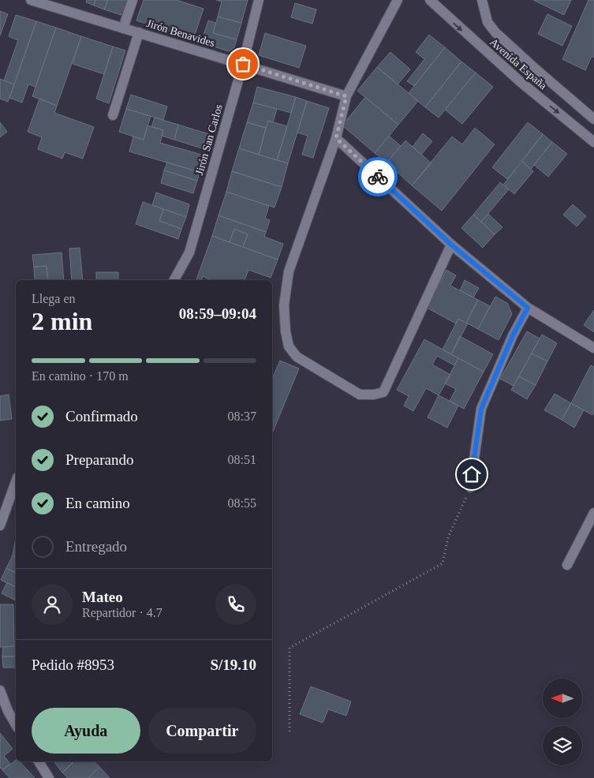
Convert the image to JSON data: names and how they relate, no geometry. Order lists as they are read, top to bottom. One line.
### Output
{"streets":{"street":["Jirón Benavides","Avenida España","Jirón San Carlos"]},"crossings":[["Jirón Benavides","Jirón San Carlos"]],"north":"left","page":{"heading":["2 min","Llega en","08:59–09:04"],"panel":["Mateo","Repartidor · 4.7","Pedido #8953","S/19.10"],"bar":"En camino · 170 m","list":[["Confirmado","08:37"],["Preparando","08:51"],["En camino","08:55"],"Entregado"],"buttons":["Ayuda","Compartir"]}}
